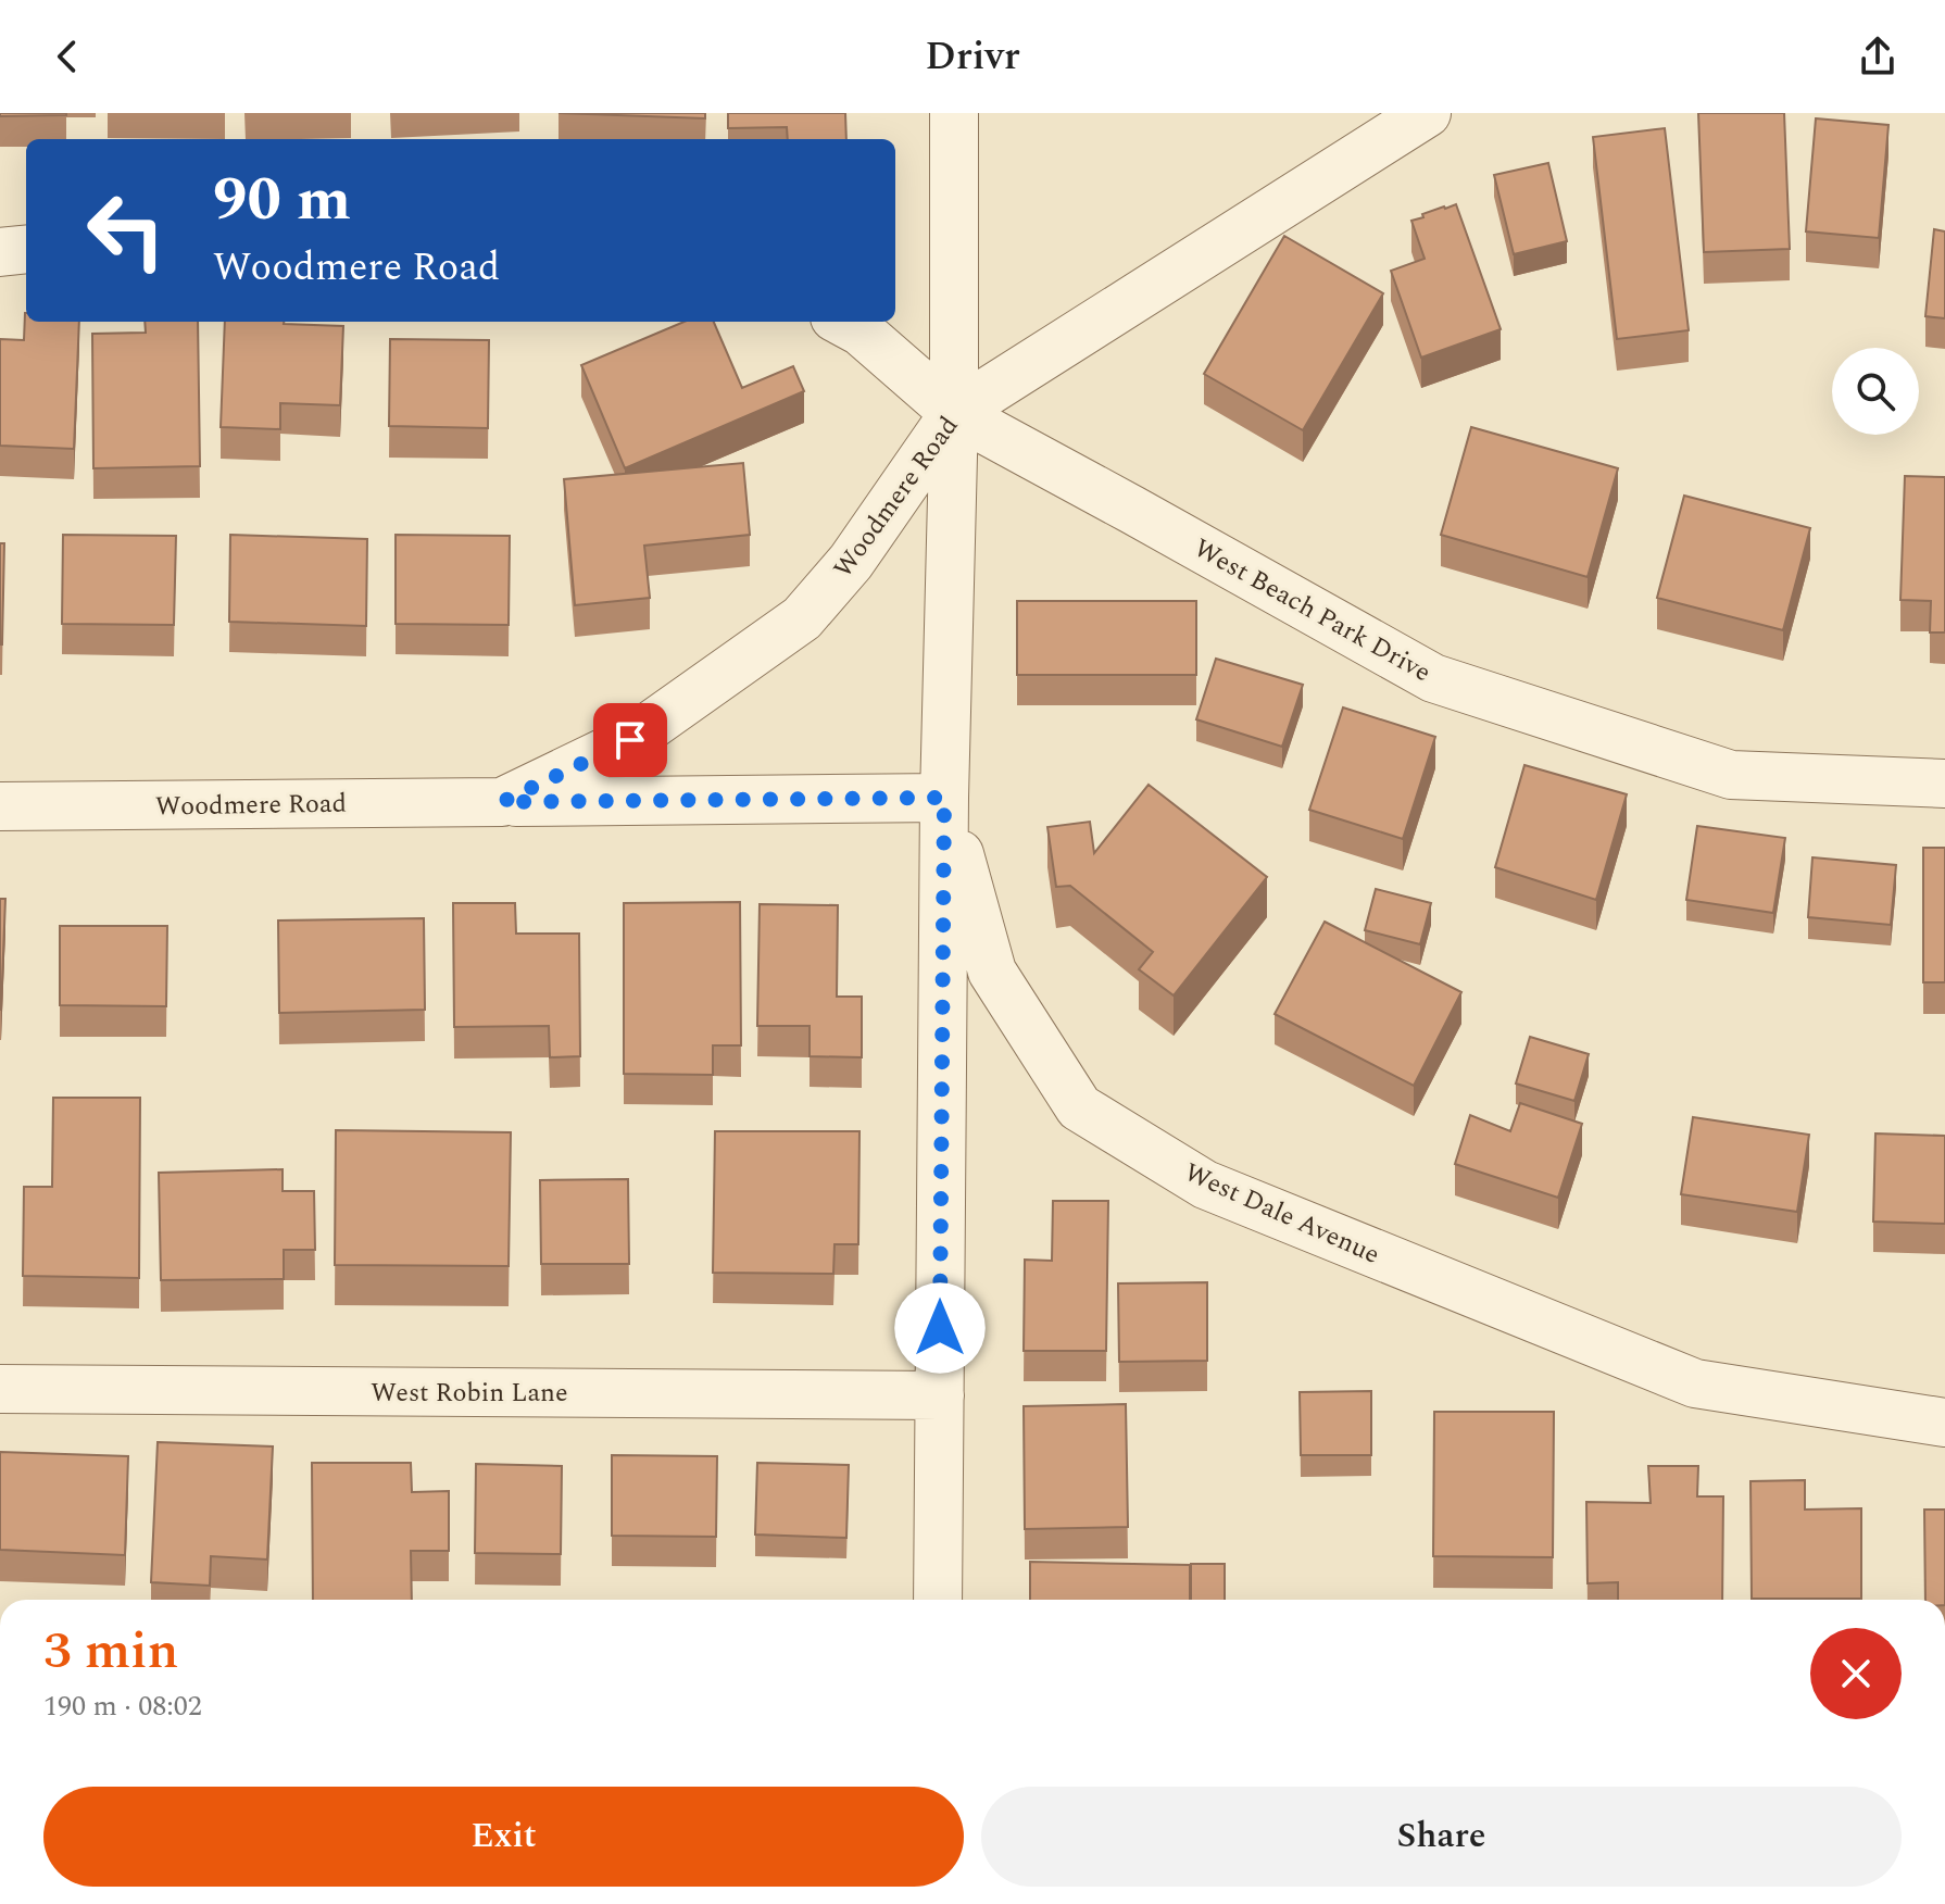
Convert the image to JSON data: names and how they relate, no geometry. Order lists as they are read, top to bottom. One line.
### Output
{"streets":{"street":["Woodmere Road","West Beach Park Drive","West Dale Avenue","West Robin Lane"]},"crossings":[["Woodmere Road","West Beach Park Drive"],["Woodmere Road","West Dale Avenue"]],"page":{"header":"Drivr","turn":["90 m","Woodmere Road"],"heading":["3 min","190 m · 08:02"],"buttons":["Exit","Share"]}}
